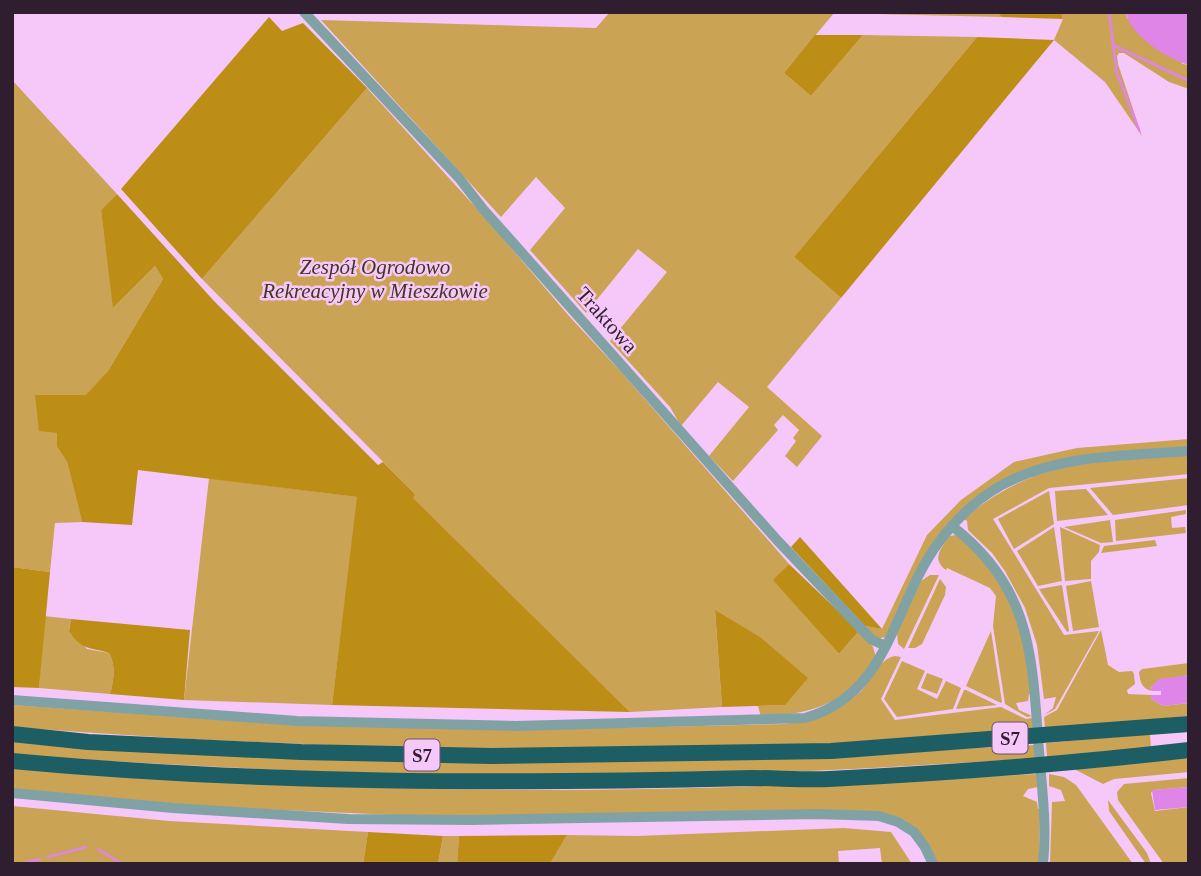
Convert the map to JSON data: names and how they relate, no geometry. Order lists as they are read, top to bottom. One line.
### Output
{"streets":{"highway":["S7"],"street":["Traktowa"]},"parks":["Zespół Ogrodowo Rekreacyjny w Mieszkowie"]}
